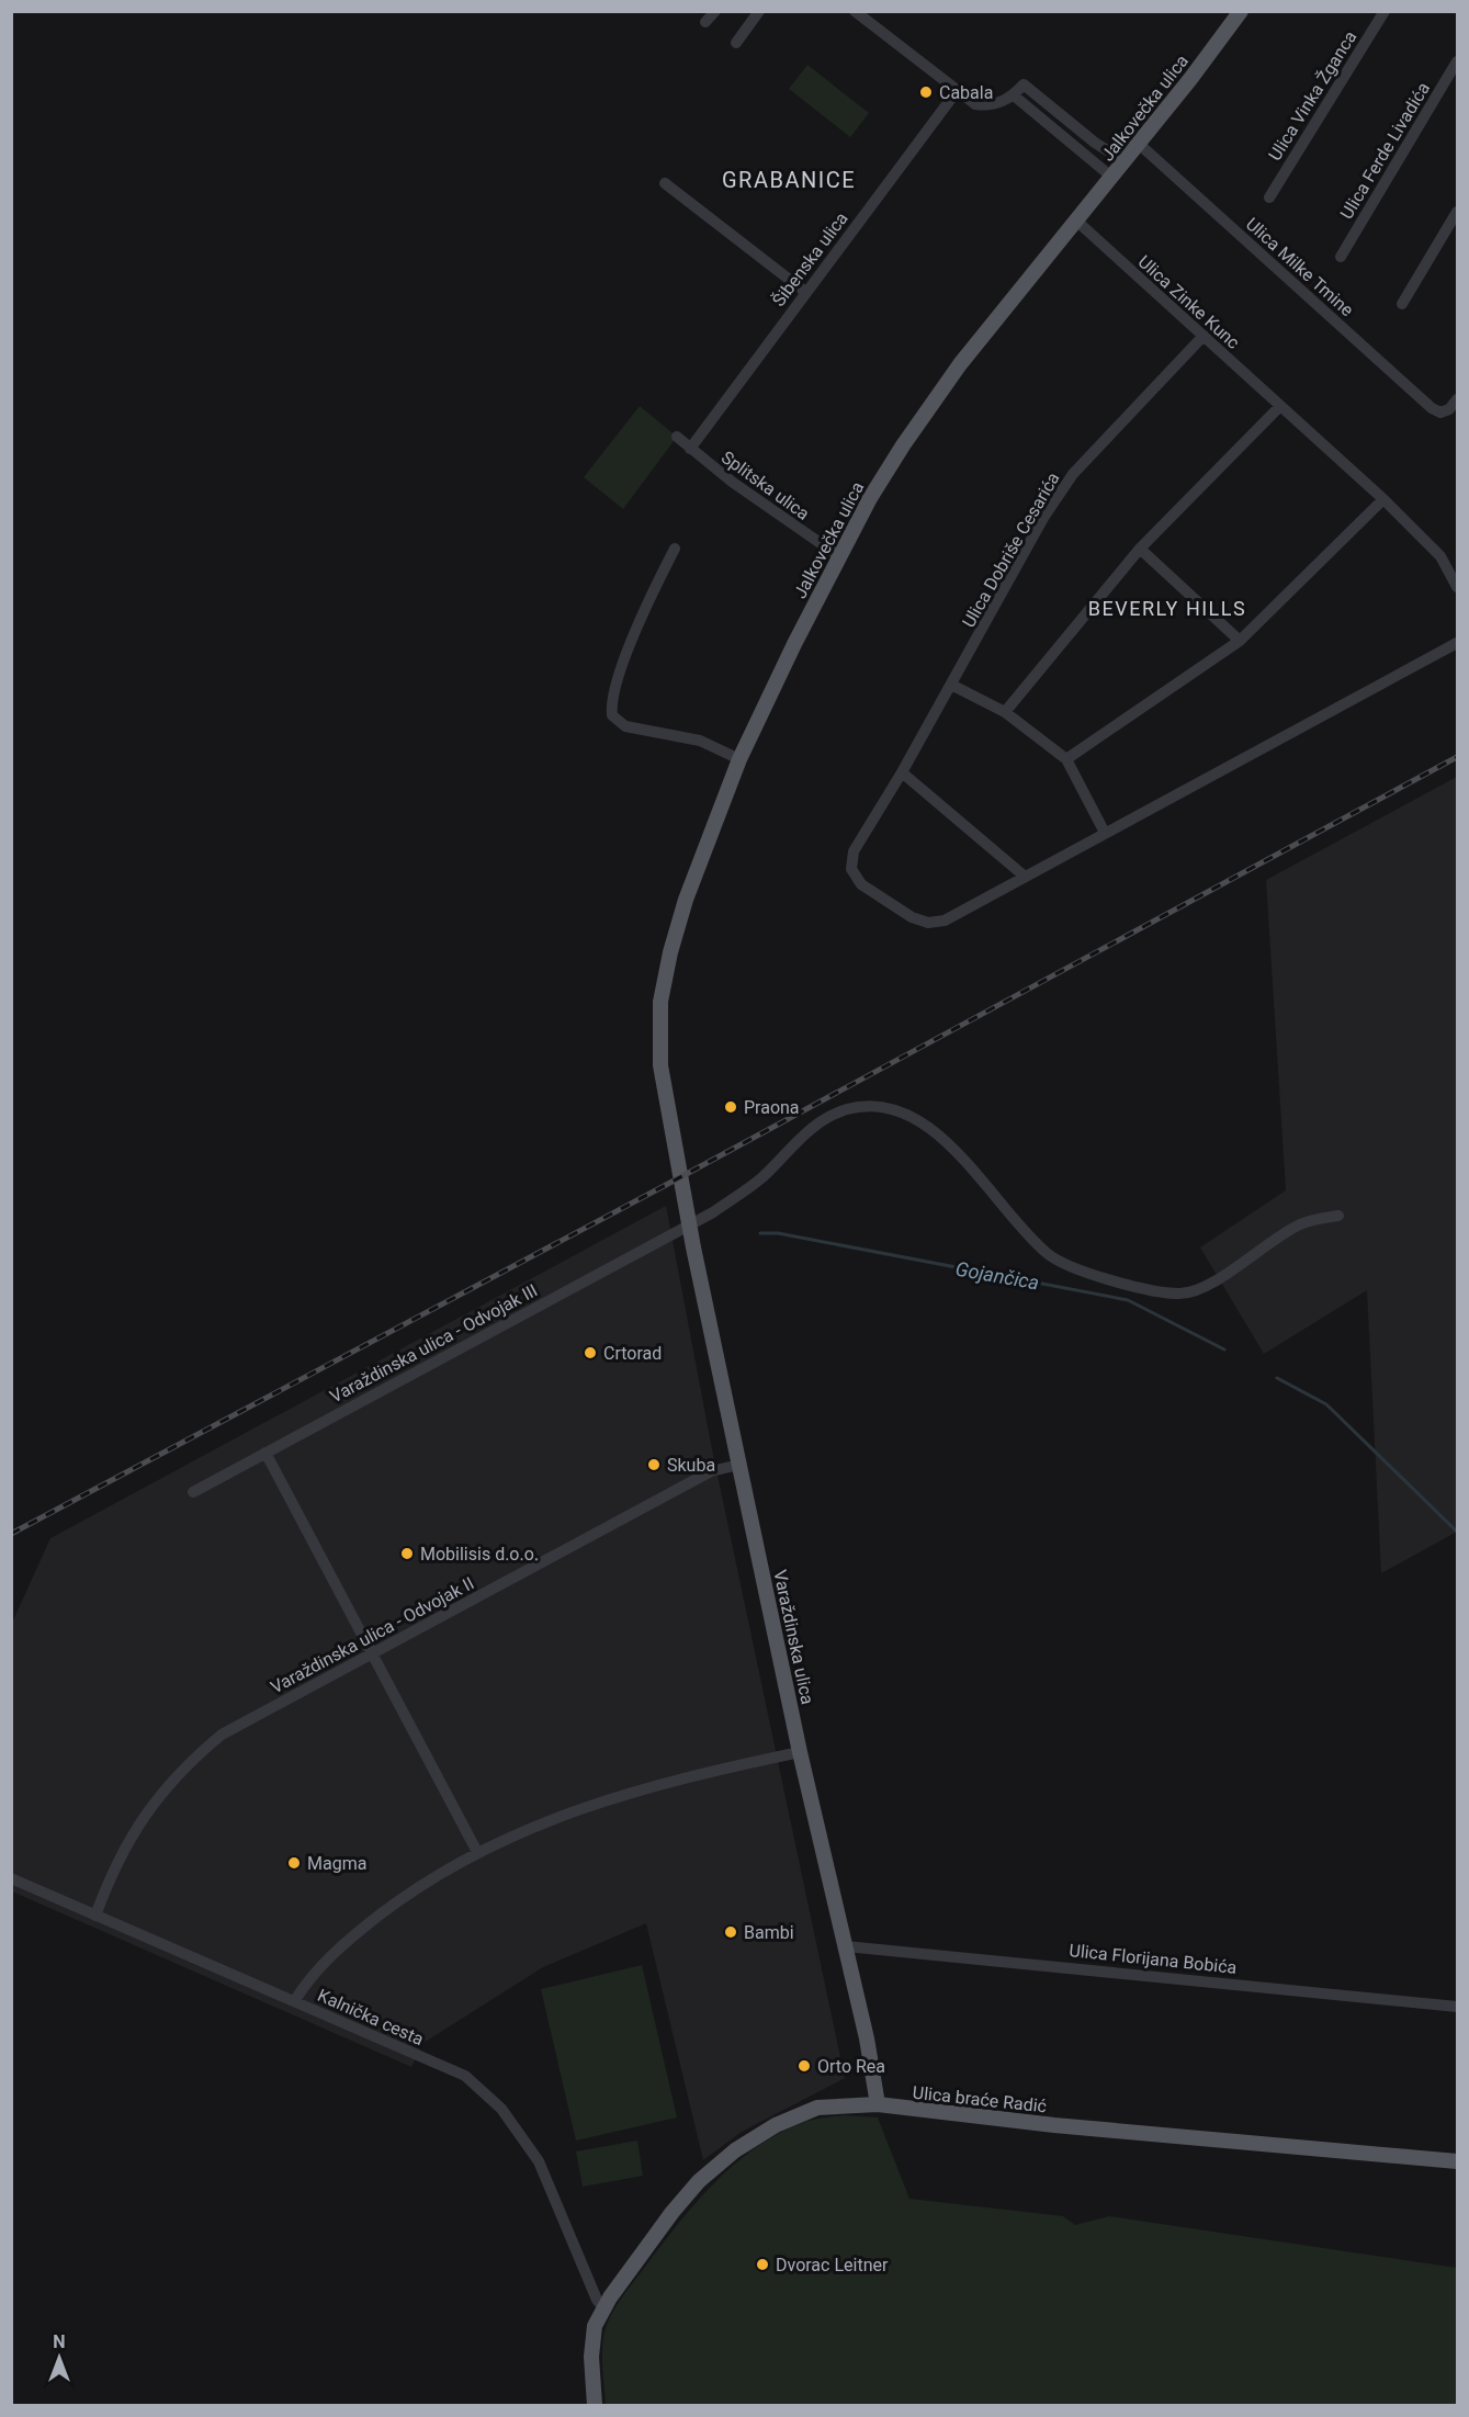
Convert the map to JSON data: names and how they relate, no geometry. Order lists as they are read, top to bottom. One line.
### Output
{"streets":{"main road":["Jalkovečka ulica","Varaždinska ulica","Ulica braće Radić"],"street":["Ulica Vinka Žganca","Ulica Ferde Livadića","Šibenska ulica","Ulica Milke Tmine","Ulica Zinke Kunc","Splitska ulica","Ulica Dobriše Cesarića","Varaždinska ulica - Odvojak III","Varaždinska ulica - Odvojak II","Ulica Florijana Bobića","Kalnička cesta"]},"crossings":[["Jalkovečka ulica","Ulica Milke Tmine"],["Jalkovečka ulica","Ulica Zinke Kunc"],["Jalkovečka ulica","Splitska ulica"],["Jalkovečka ulica","Varaždinska ulica"],["Šibenska ulica","Splitska ulica"],["Ulica Zinke Kunc","Ulica Dobriše Cesarića"],["Varaždinska ulica - Odvojak III","Varaždinska ulica"],["Varaždinska ulica - Odvojak II","Varaždinska ulica"],["Varaždinska ulica - Odvojak II","Kalnička cesta"],["Varaždinska ulica","Ulica Florijana Bobića"],["Varaždinska ulica","Ulica braće Radić"],["Kalnička cesta","Ulica braće Radić"]],"districts":["GRABANICE","BEVERLY HILLS"],"water":["Gojančica"],"places":["Cabala","Praona","Crtorad","Skuba","Mobilisis d.o.o.","Magma","Bambi","Orto Rea","Dvorac Leitner"],"north":"top"}
